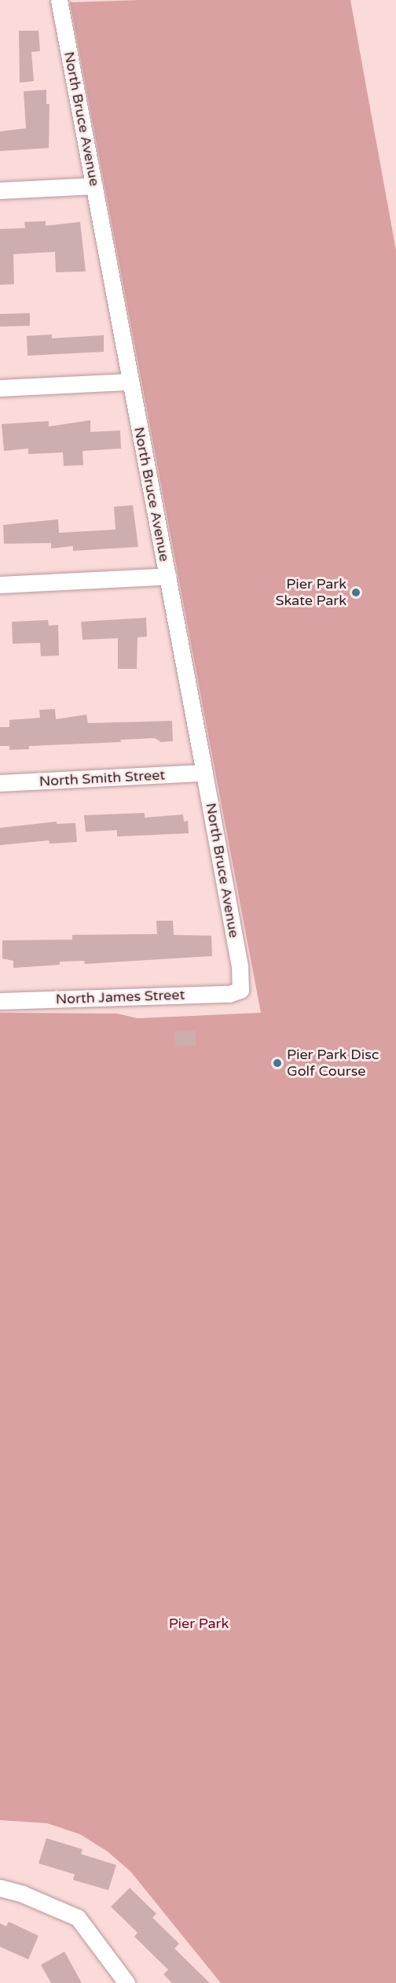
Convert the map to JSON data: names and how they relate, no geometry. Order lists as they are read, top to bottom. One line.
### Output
{"streets":{"street":["North Bruce Avenue","North Smith Street","North James Street"]},"crossings":[["North Bruce Avenue","North Smith Street"],["North Bruce Avenue","North James Street"]],"parks":["Pier Park"],"places":["Pier Park Skate Park","Pier Park Disc Golf Course"]}
